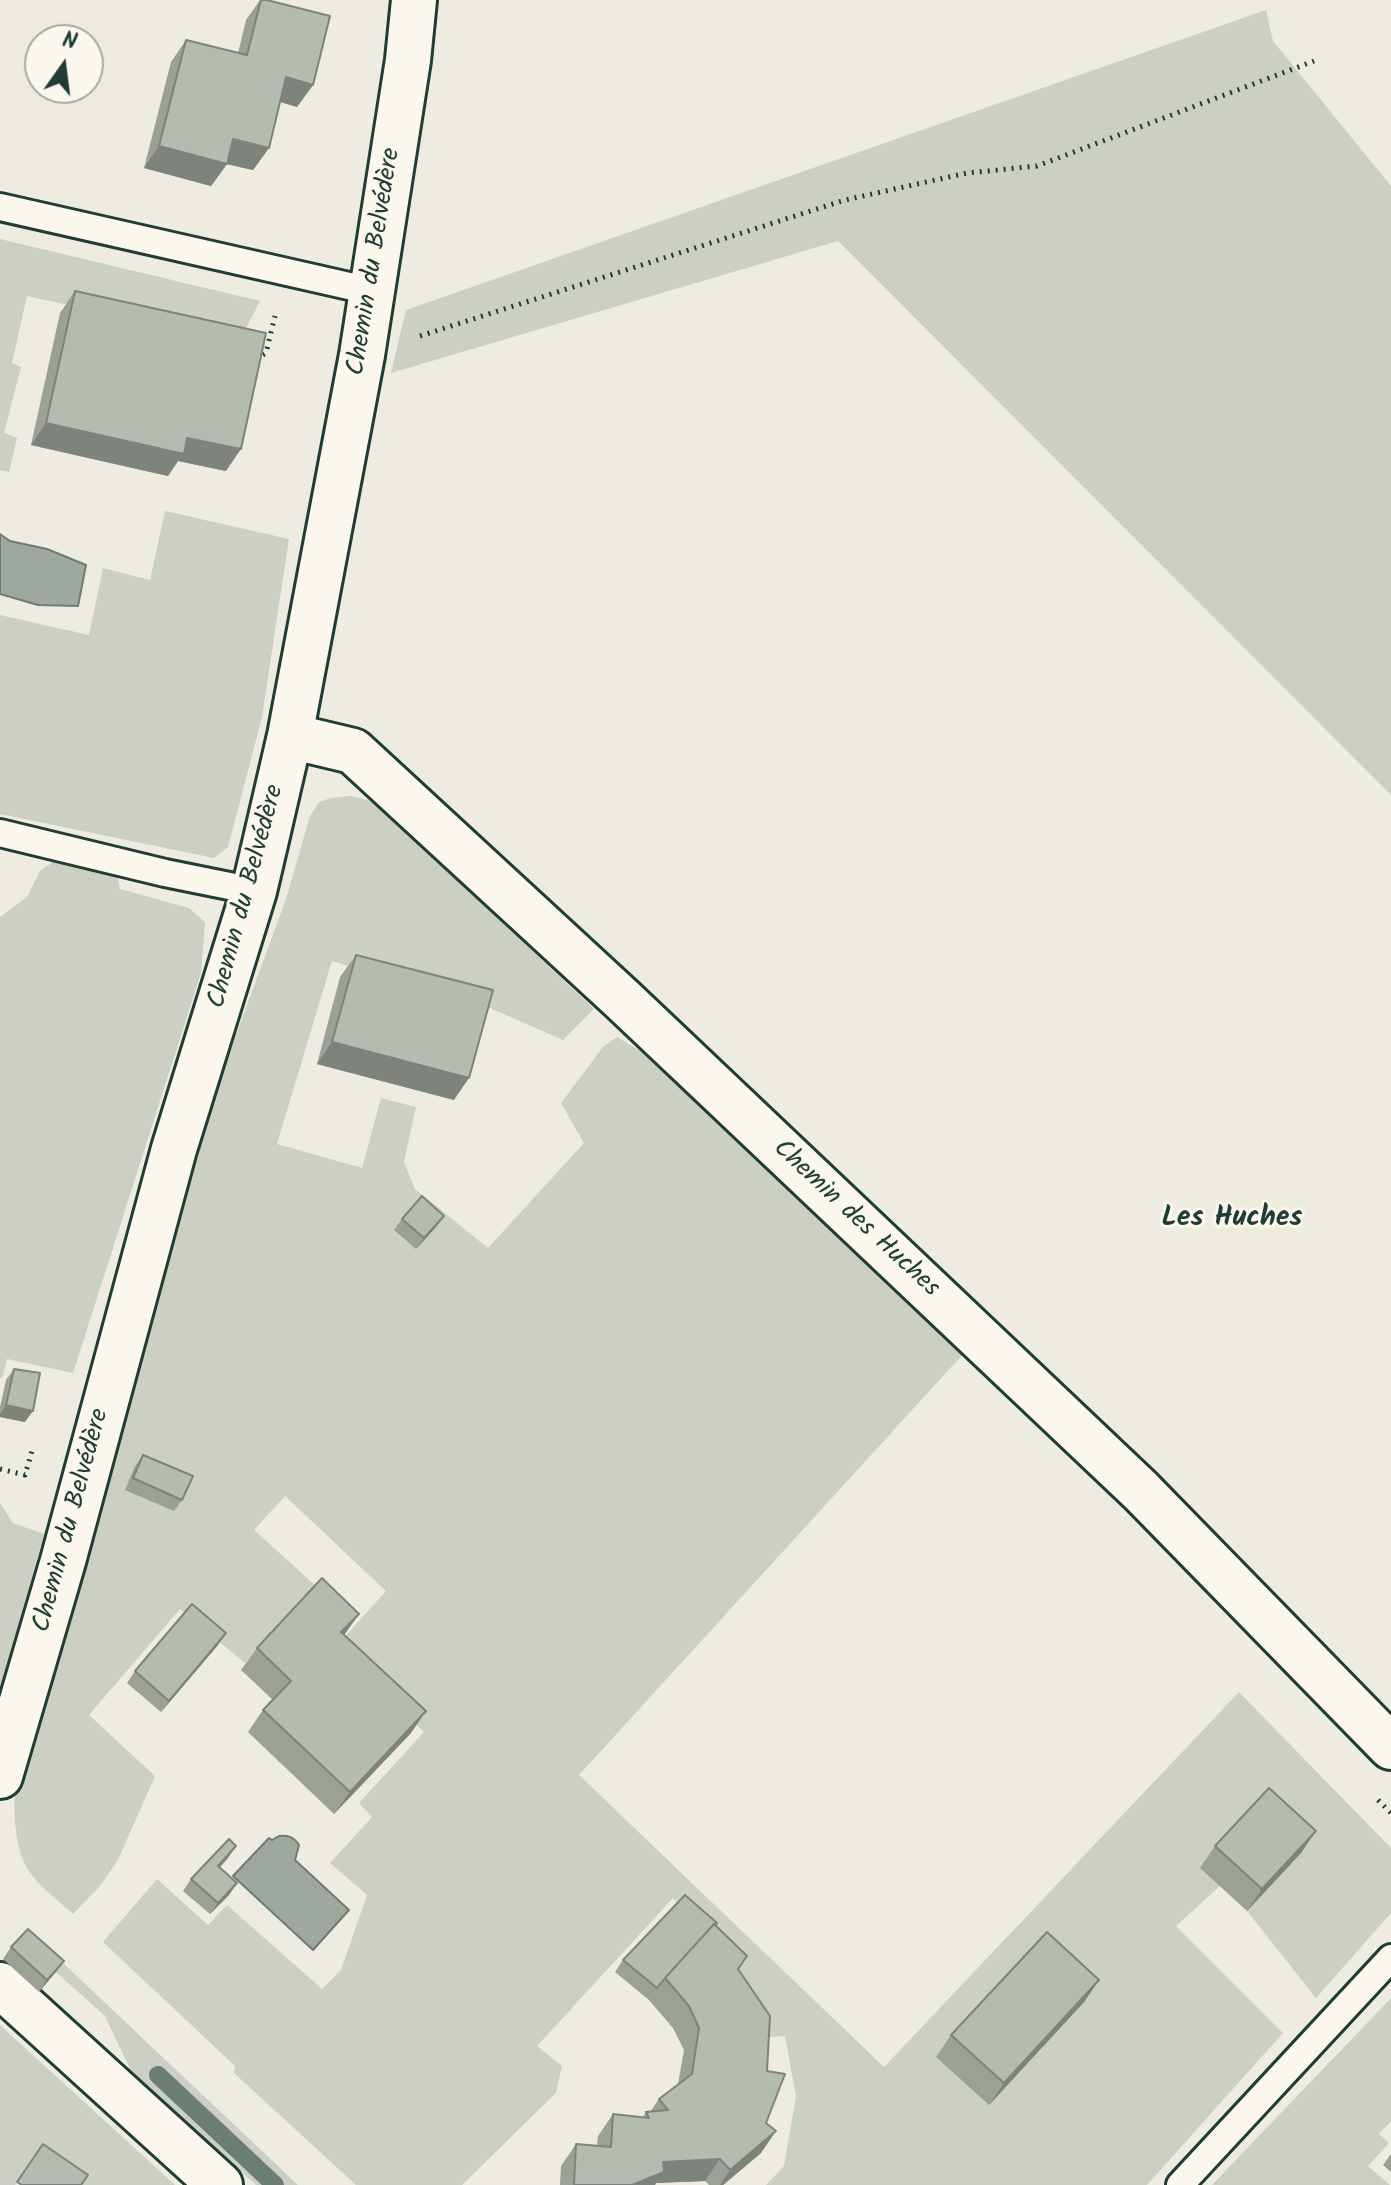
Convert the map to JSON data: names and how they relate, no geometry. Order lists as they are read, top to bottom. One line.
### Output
{"streets":{"street":["Chemin du Belvédère","Chemin des Huches"]},"crossings":[["Chemin du Belvédère","Chemin des Huches"]],"districts":["Les Huches"],"north":"top"}
